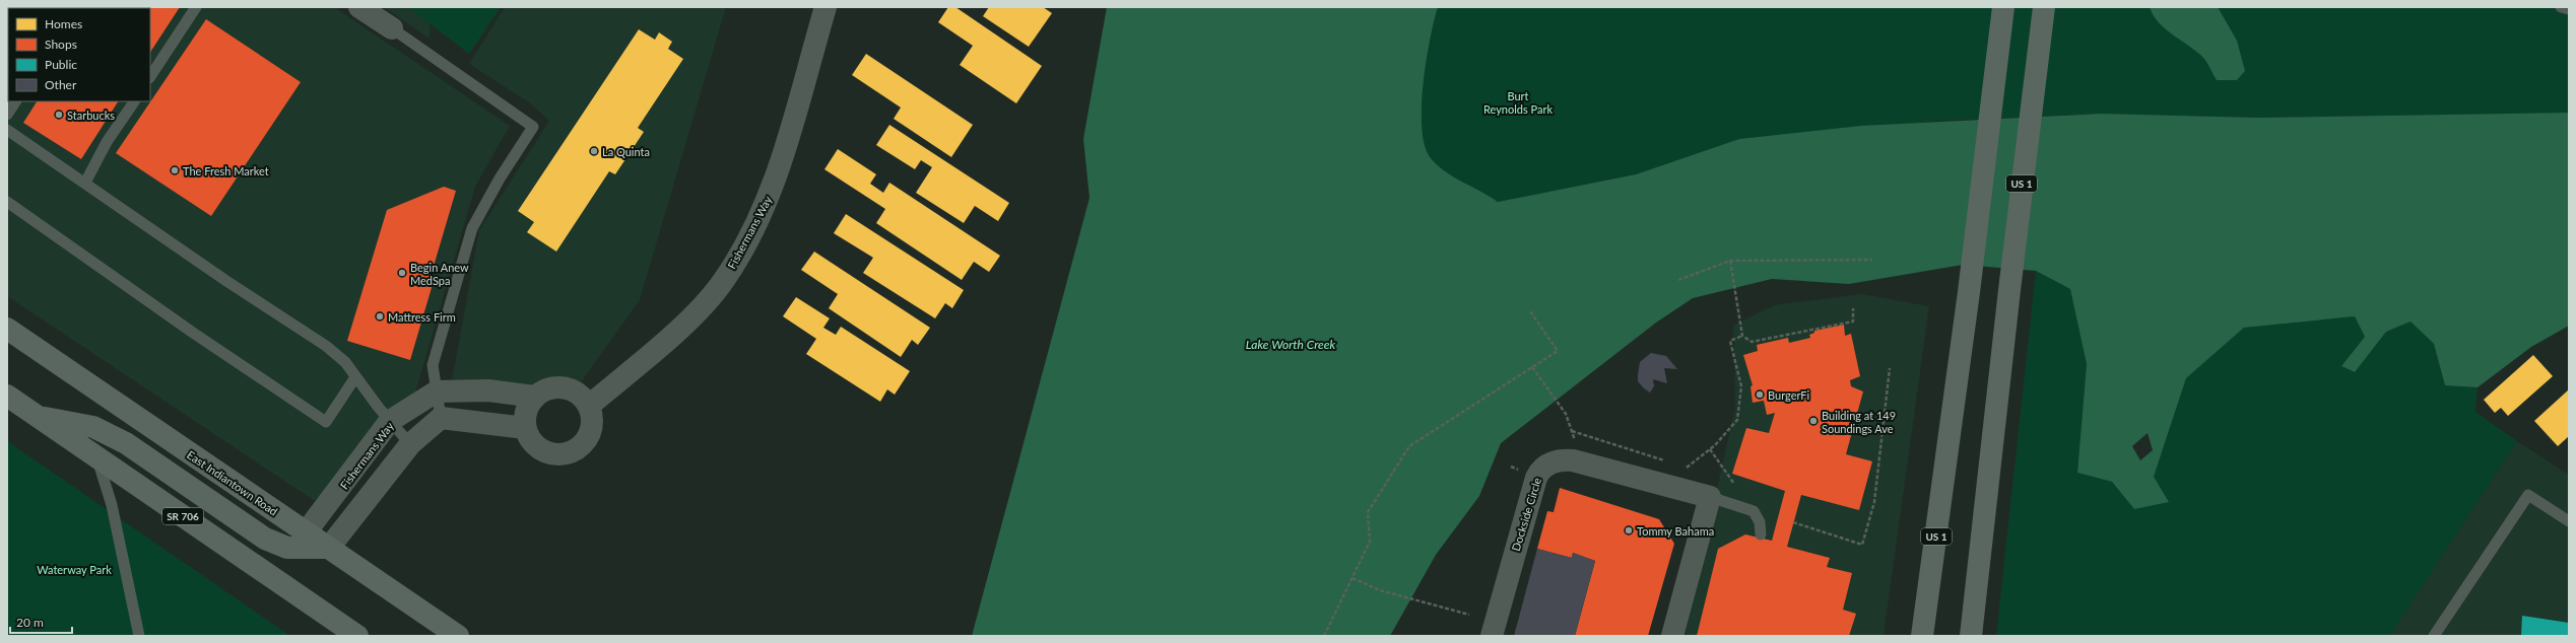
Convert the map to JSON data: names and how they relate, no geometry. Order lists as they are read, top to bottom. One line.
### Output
{"streets":{"main road":["US 1","East Indiantown Road","SR 706"],"street":["Fishermans Way","Dockside Circle"]},"crossings":[["Fishermans Way","East Indiantown Road"]],"water":["Lake Worth Creek"],"parks":["Burt Reynolds Park","Waterway Park"],"places":["Starbucks","La Quinta","The Fresh Market","Begin Anew MedSpa","Mattress Firm","BurgerFi","Building at 149 Soundings Ave","Tommy Bahama"],"legend":["Homes","Shops","Public","Other"],"scale_bar":"20 m"}
